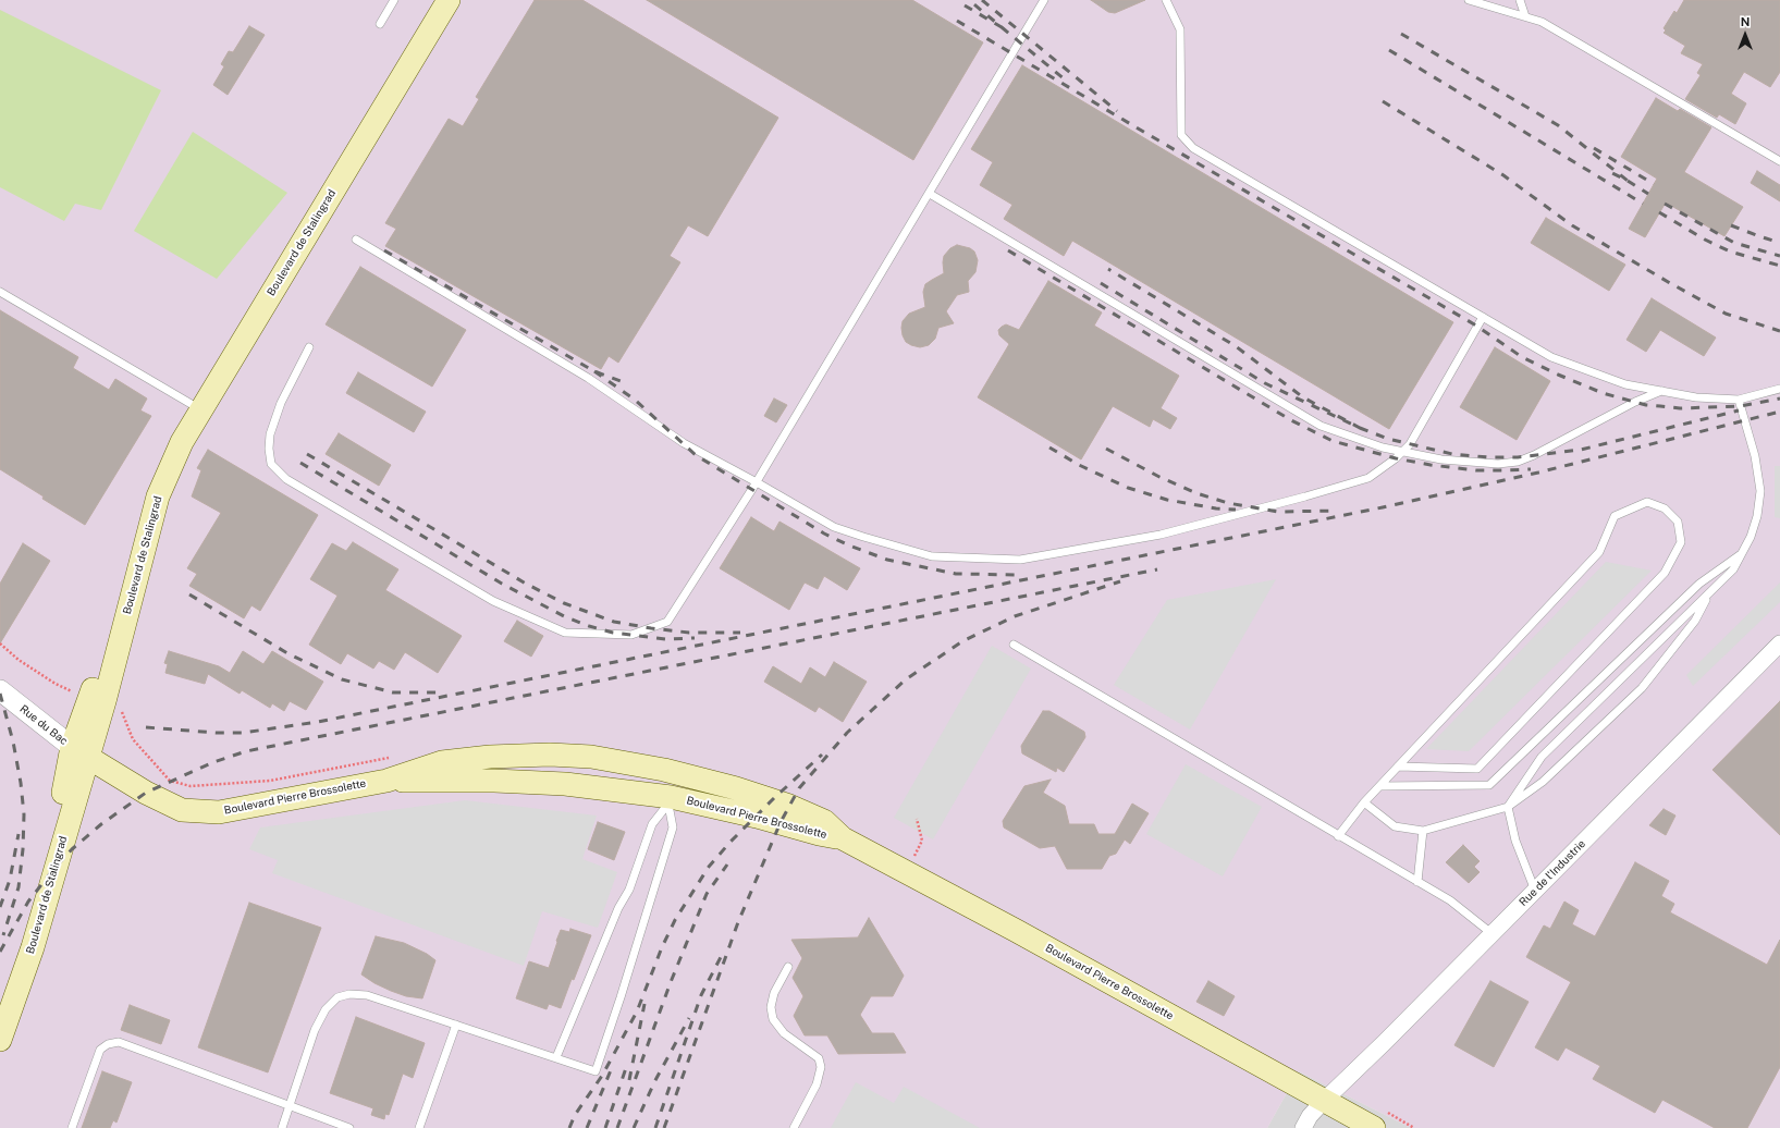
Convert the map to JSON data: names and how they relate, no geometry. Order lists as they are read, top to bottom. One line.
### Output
{"streets":{"main road":["Boulevard de Stalingrad","Boulevard Pierre Brossolette"],"street":["Rue du Bac","Rue de l'Industrie"]},"crossings":[["Boulevard de Stalingrad","Rue du Bac"],["Boulevard de Stalingrad","Boulevard Pierre Brossolette"],["Rue du Bac","Boulevard Pierre Brossolette"],["Boulevard Pierre Brossolette","Rue de l'Industrie"]],"north":"top"}
